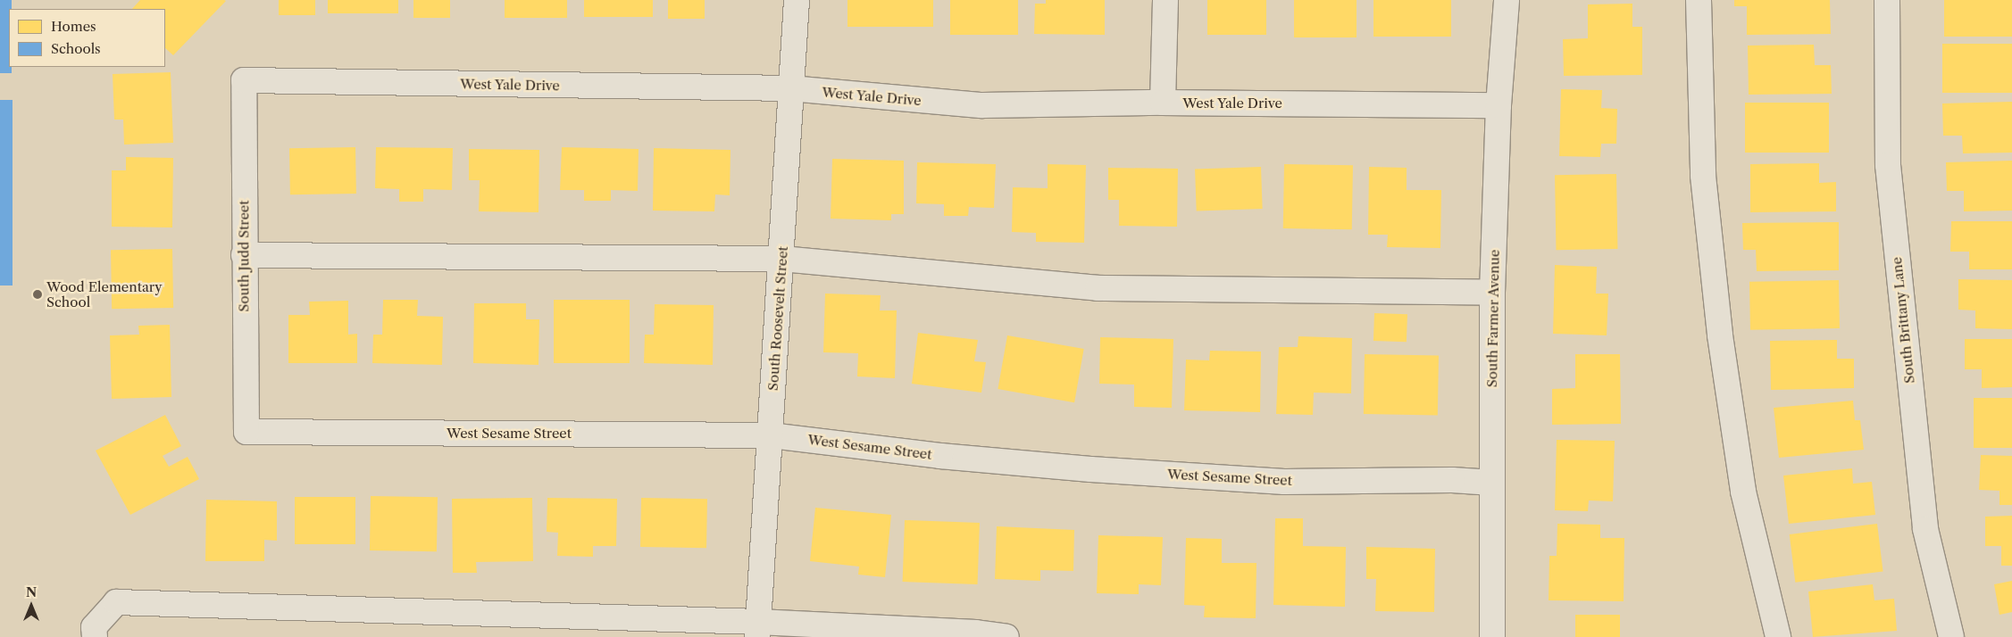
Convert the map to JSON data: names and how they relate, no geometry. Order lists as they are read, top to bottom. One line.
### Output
{"streets":{"street":["West Yale Drive","South Judd Street","South Roosevelt Street","South Farmer Avenue","South Brittany Lane","West Sesame Street"]},"crossings":[["West Yale Drive","South Judd Street"],["West Yale Drive","South Roosevelt Street"],["West Yale Drive","South Farmer Avenue"],["South Judd Street","West Sesame Street"],["South Roosevelt Street","West Sesame Street"],["South Farmer Avenue","West Sesame Street"]],"places":["Wood Elementary School"],"legend":["Homes","Schools"],"north":"top"}
